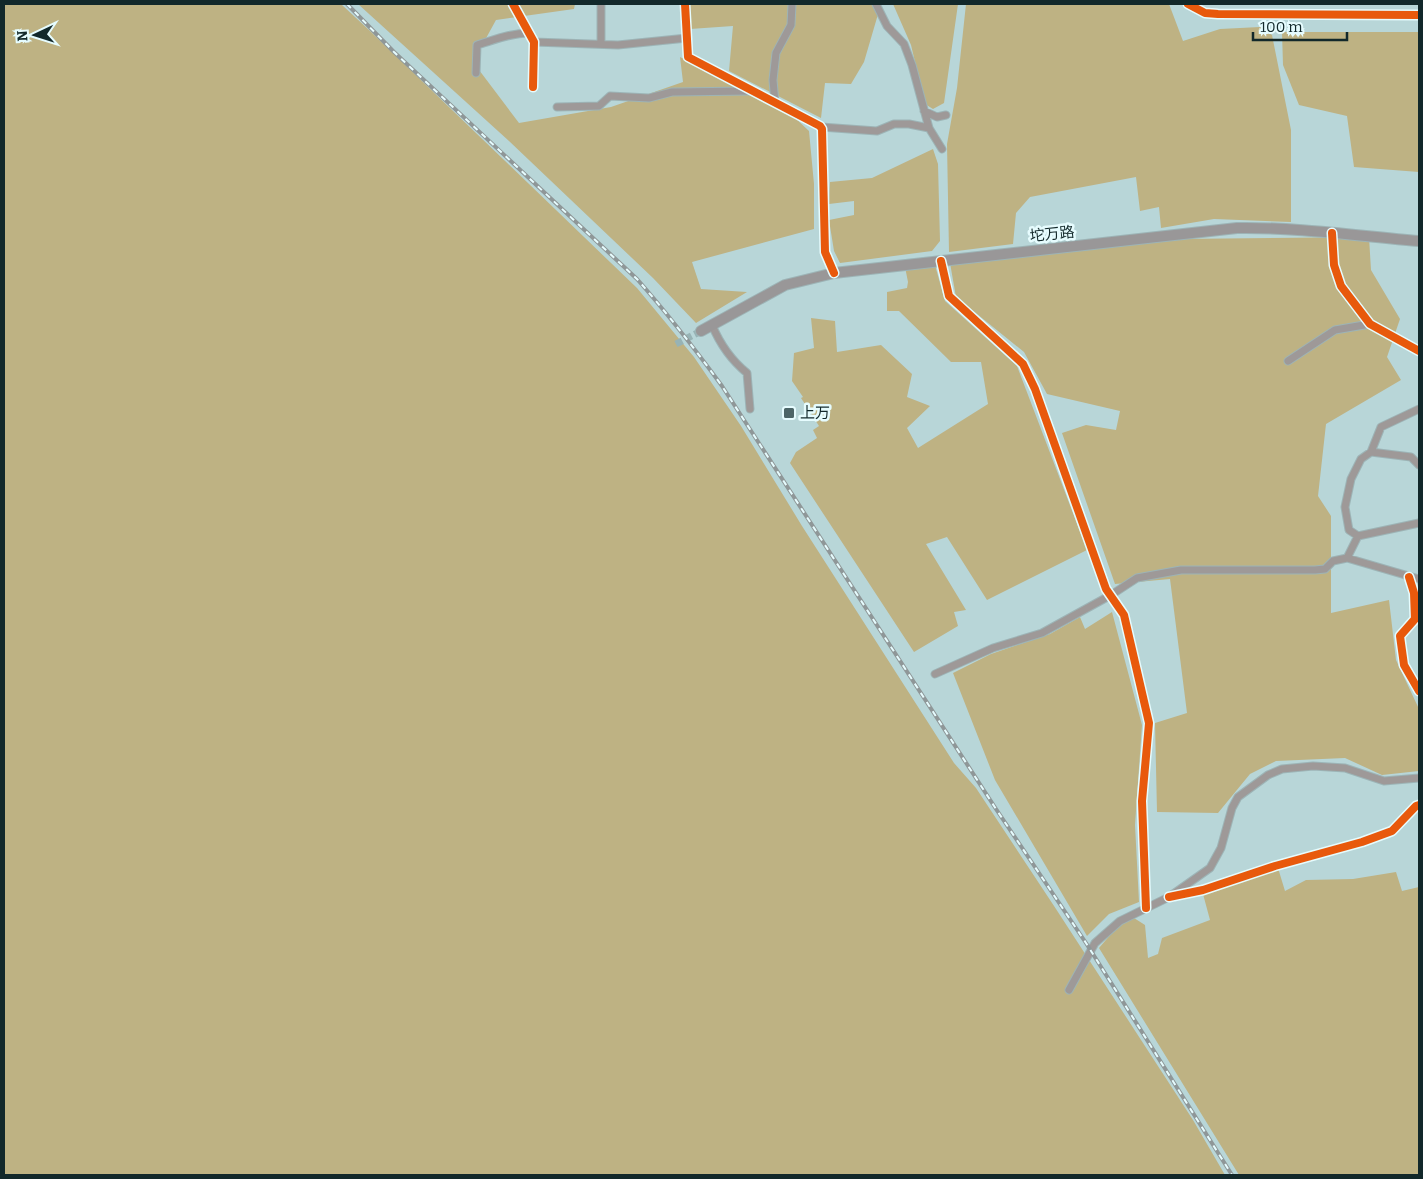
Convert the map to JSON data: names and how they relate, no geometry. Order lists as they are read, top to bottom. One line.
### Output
{"streets":{"main road":["坨万路"]},"places":{"transit":["上万"]},"scale_bar":"100 m","north":"left"}
